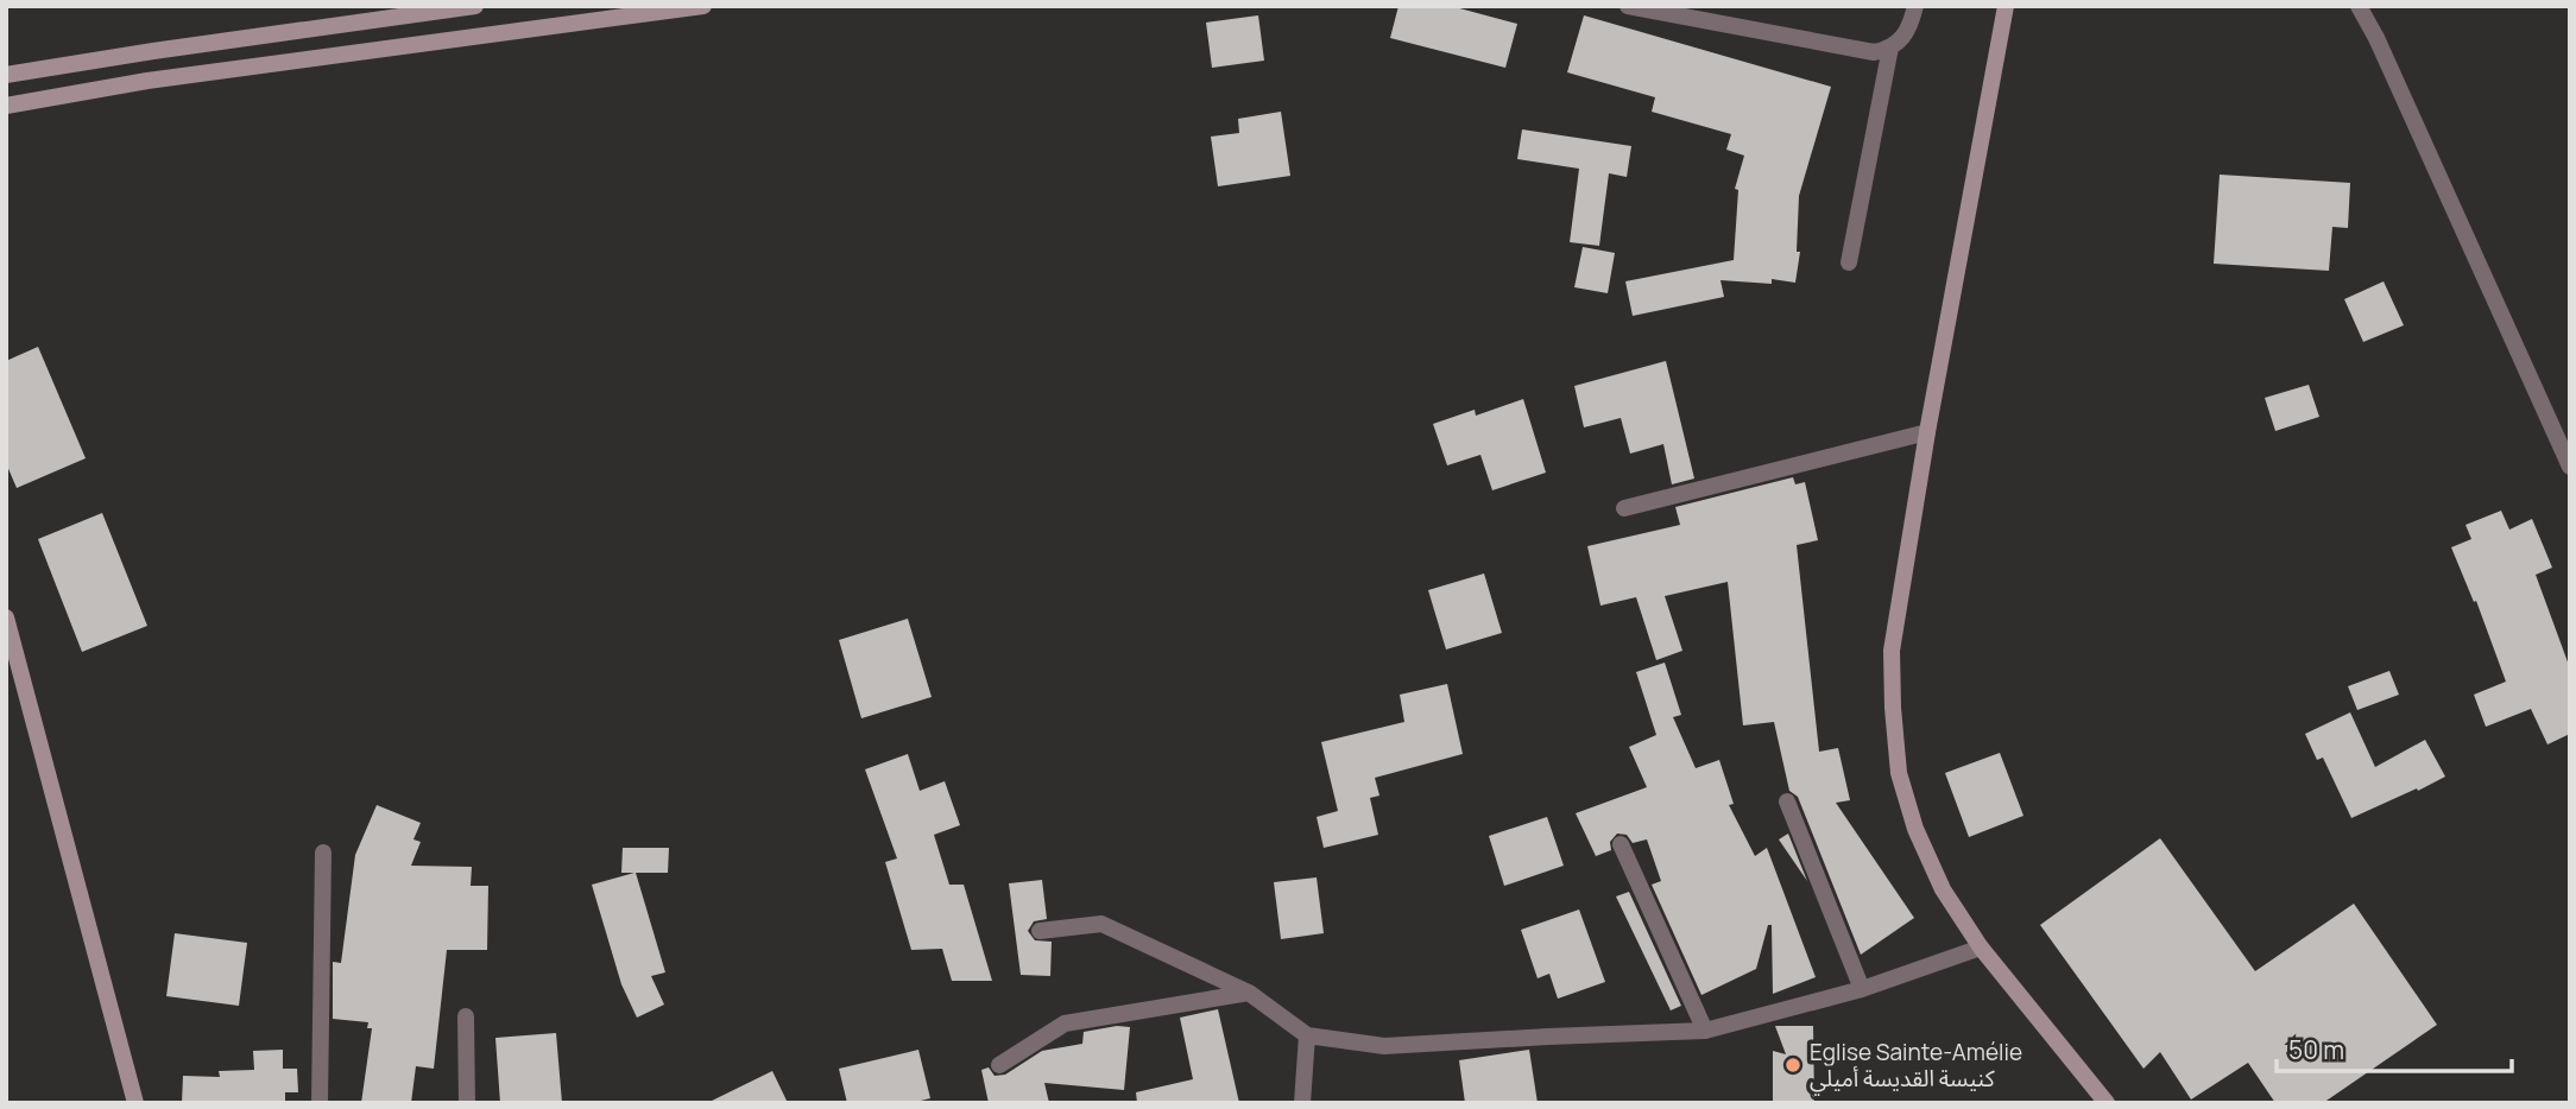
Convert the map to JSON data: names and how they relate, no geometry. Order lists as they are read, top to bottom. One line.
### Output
{"places":["Eglise Sainte-Amélie كنيسة القديسة أميلي"],"scale_bar":"50 m"}
